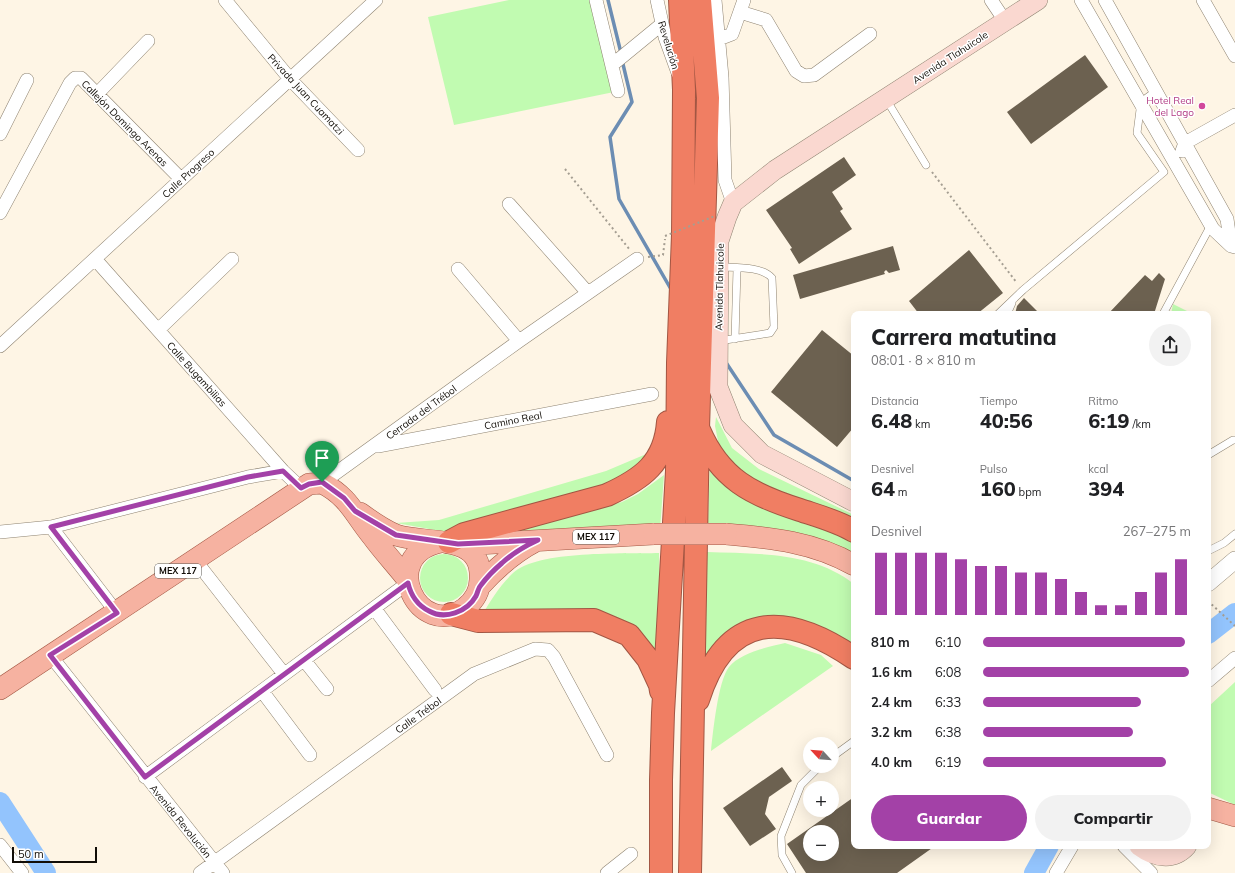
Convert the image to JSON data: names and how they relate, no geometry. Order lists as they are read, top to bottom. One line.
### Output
{"streets":{"main road":["Avenida Tlahuicole","MEX 117"],"street":["Revelución","Privada Juan Cuamatzi","Callejón Domingo Arenas","Calle Progreso","Calle Bugambilias","Cerrada del Trébol","Camino Real","Calle Trébol","Avenida Revolución"]},"crossings":[["Privada Juan Cuamatzi","Calle Progreso"],["Callejón Domingo Arenas","Calle Progreso"],["Calle Progreso","Calle Bugambilias"],["Calle Bugambilias","MEX 117"],["Cerrada del Trébol","Camino Real"],["Cerrada del Trébol","MEX 117"],["MEX 117","Avenida Revolución"],["Calle Trébol","Avenida Revolución"]],"places":["Hotel Real del Lago"],"scale_bar":"50 m","north":"top left","page":{"heading":["Carrera matutina","08:01 · 8 × 810 m"],"stats":[["Distancia","6.48 km"],["Tiempo","40:56"],["Ritmo","6:19 /km"],["Desnivel","64 m"],["Pulso","160 bpm"],["kcal","394"]],"chart":["Desnivel","267–275 m"],"list":[{"name":"810 m","note":"6:10"},{"name":"1.6 km","note":"6:08"},{"name":"2.4 km","note":"6:33"},{"name":"3.2 km","note":"6:38"},{"name":"4.0 km","note":"6:19"}],"map_buttons":["+","−"],"buttons":["Guardar","Compartir"],"scale":"50 m"}}
